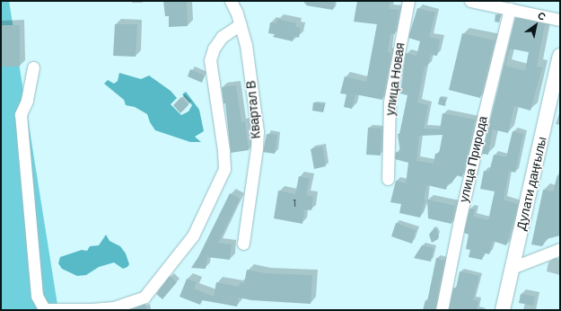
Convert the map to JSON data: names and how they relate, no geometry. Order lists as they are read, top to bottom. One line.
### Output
{"streets":{"main road":["Дулати даңғылы"],"street":["улица Новая","Квартал В","улица Природа"]},"house_numbers":["1"],"north":"top right"}
